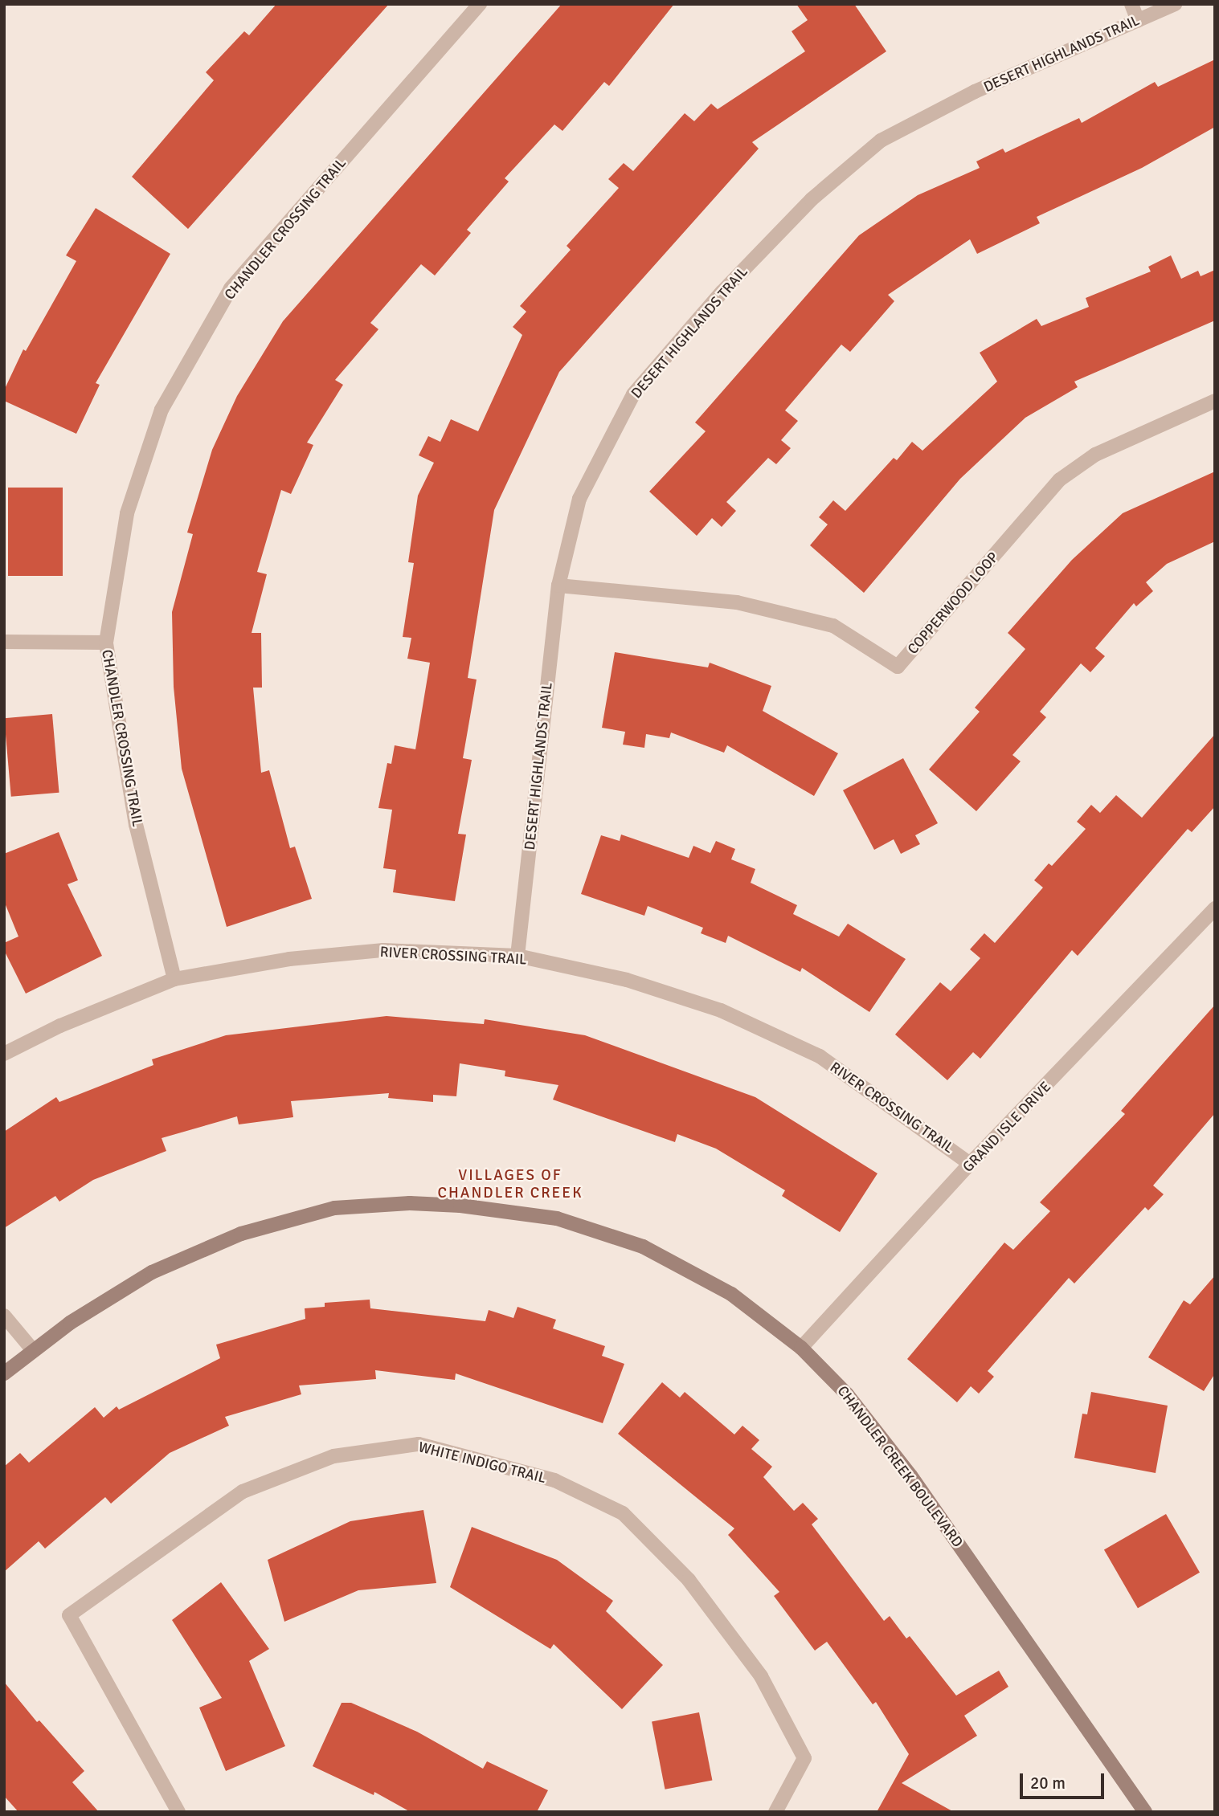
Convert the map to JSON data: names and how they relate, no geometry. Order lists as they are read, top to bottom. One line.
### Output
{"streets":{"street":["DESERT HIGHLANDS TRAIL","CHANDLER CROSSING TRAIL","COPPERWOOD LOOP","RIVER CROSSING TRAIL","GRAND ISLE DRIVE","WHITE INDIGO TRAIL","CHANDLER CREEK BOULEVARD"]},"crossings":[["DESERT HIGHLANDS TRAIL","COPPERWOOD LOOP"],["DESERT HIGHLANDS TRAIL","RIVER CROSSING TRAIL"],["CHANDLER CROSSING TRAIL","RIVER CROSSING TRAIL"],["RIVER CROSSING TRAIL","GRAND ISLE DRIVE"],["GRAND ISLE DRIVE","CHANDLER CREEK BOULEVARD"]],"districts":["VILLAGES OF CHANDLER CREEK"],"scale_bar":"20 m"}
